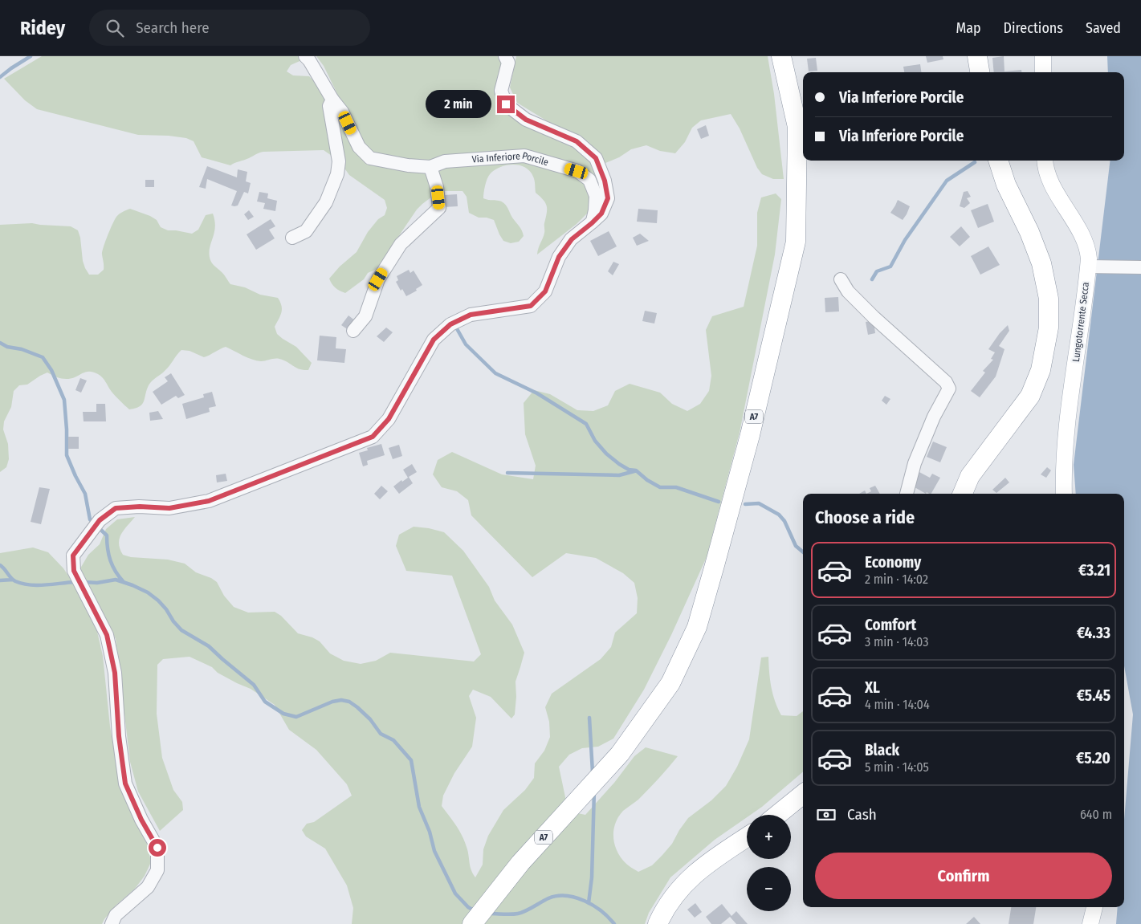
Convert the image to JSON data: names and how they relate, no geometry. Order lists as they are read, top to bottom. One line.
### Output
{"streets":{"highway":["A7"],"main road":["Lungotorrente Secca"],"street":["Via Inferiore Porcile"]},"page":{"header":"Ridey","search":"Search here","nav":["Map","Directions","Saved"],"banner":["Via Inferiore Porcile","Via Inferiore Porcile"],"bubble":"2 min","heading":"Choose a ride","list":[{"name":"Economy","note":"2 min · 14:02","value":"€3.21"},{"name":"Comfort","note":"3 min · 14:03","value":"€4.33"},{"name":"XL","note":"4 min · 14:04","value":"€5.45"},{"name":"Black","note":"5 min · 14:05","value":"€5.20"}],"pay":["Cash","640 m"],"map_buttons":["+","−"],"buttons":"Confirm"}}
